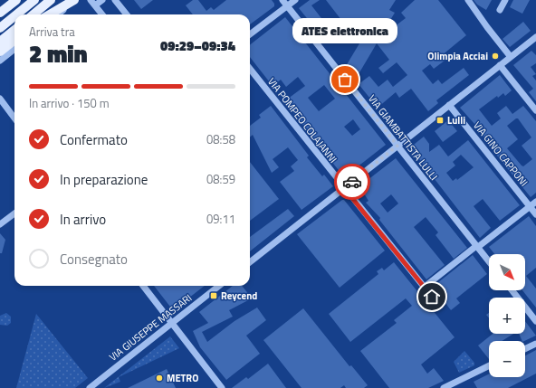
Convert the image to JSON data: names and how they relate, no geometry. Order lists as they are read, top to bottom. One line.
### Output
{"streets":{"street":["VIA POMPEO COLAJANNI","VIA GIAMBATTISTA LULLI","VIA GINO CAPPONI","VIA GIUSEPPE MASSARI"]},"places":{"other":["Olimpia Acciai","ATES elettronica","METRO"],"transit":["Lulli","Reycend"]},"north":"bottom right","page":{"heading":["2 min","Arriva tra","09:29–09:34"],"bubble":"ATES elettronica","bar":"In arrivo · 150 m","list":[["Confermato","08:58"],["In preparazione","08:59"],["In arrivo","09:11"],"Consegnato"],"map_buttons":["+","−"]}}
